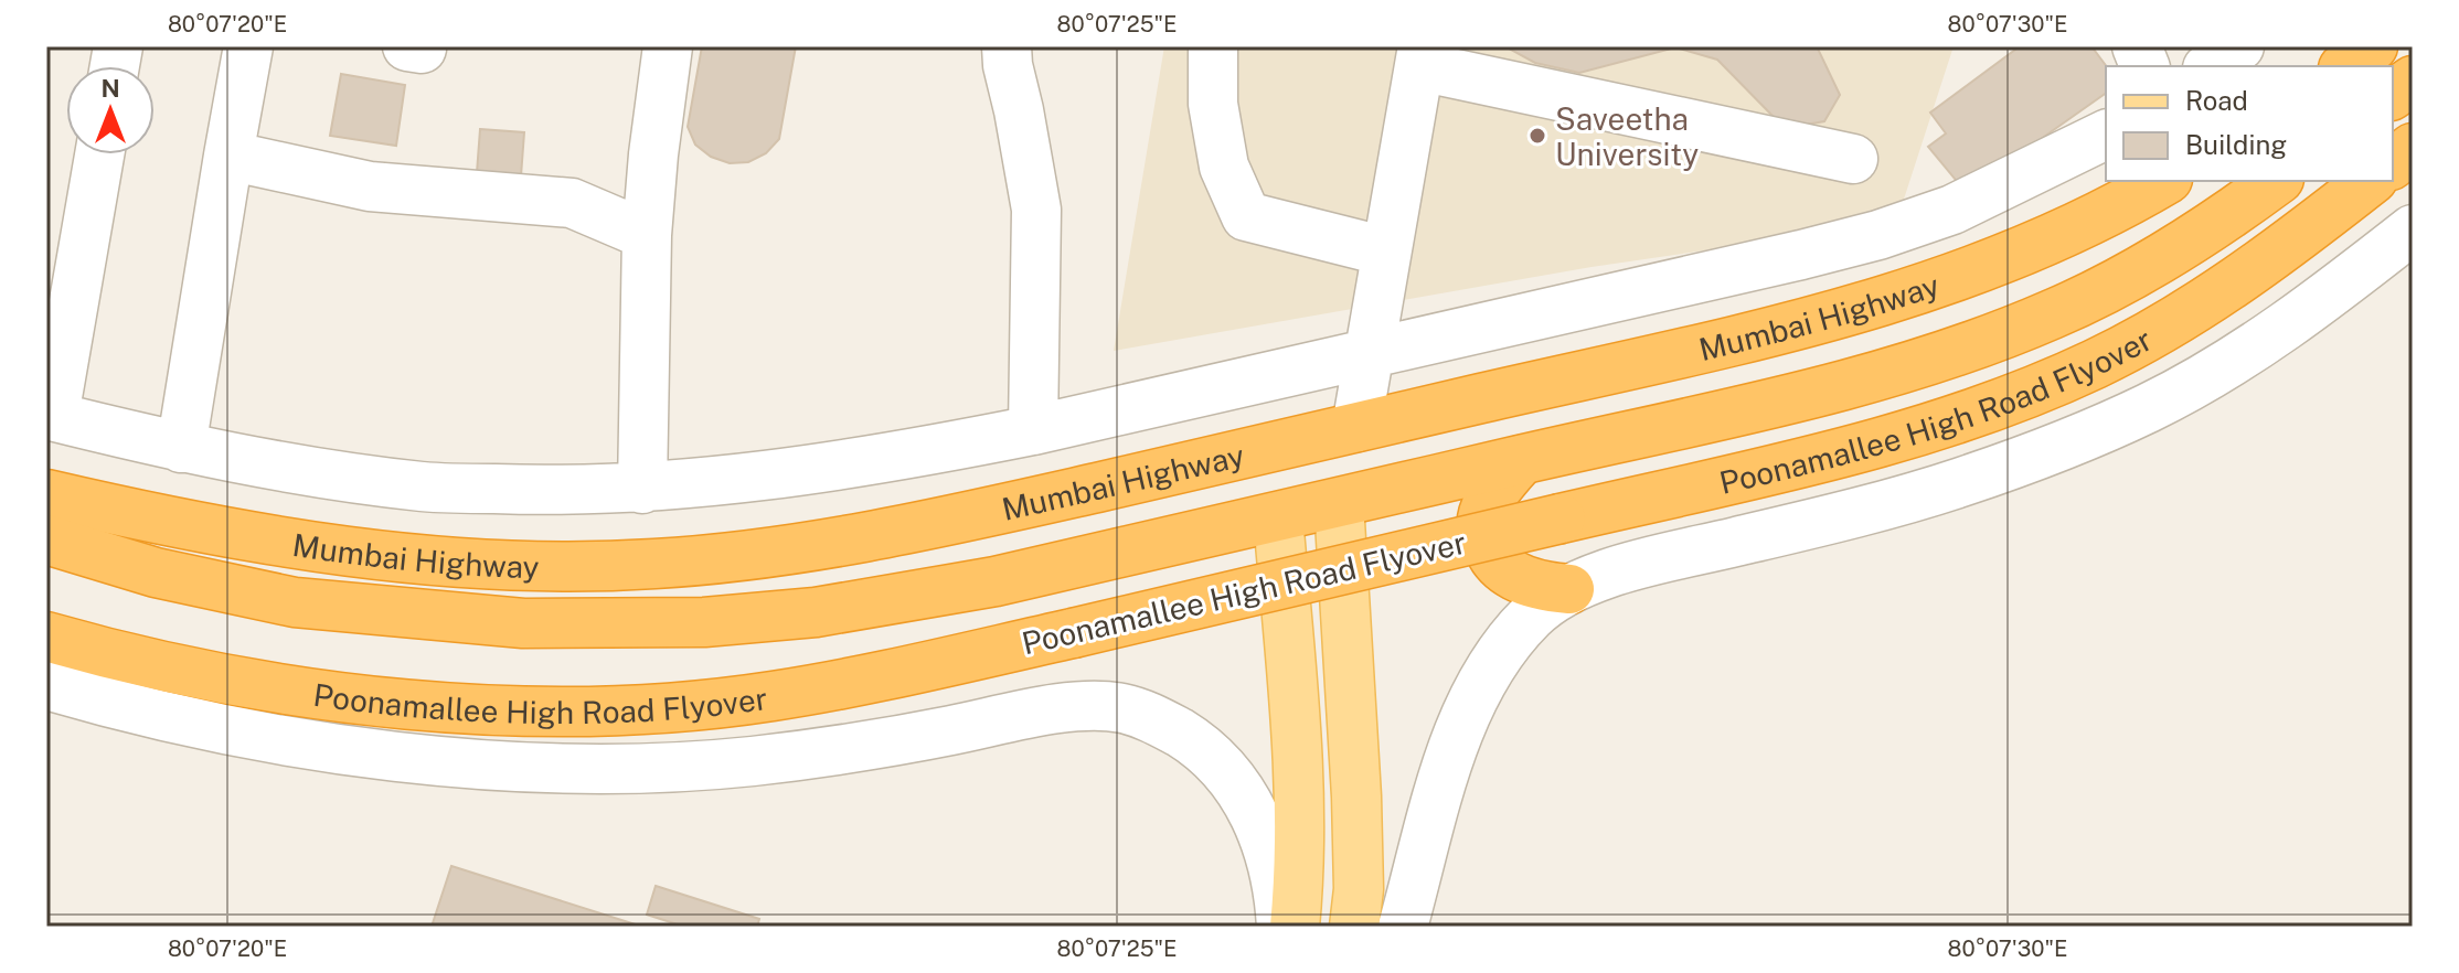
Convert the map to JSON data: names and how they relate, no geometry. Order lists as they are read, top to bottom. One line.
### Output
{"streets":{"highway":["Mumbai Highway","Poonamallee High Road Flyover"]},"places":["Saveetha University"],"legend":["Road","Building"],"north":"top","coordinates":["80°07'20\"E","80°07'25\"E","80°07'30\"E"]}
